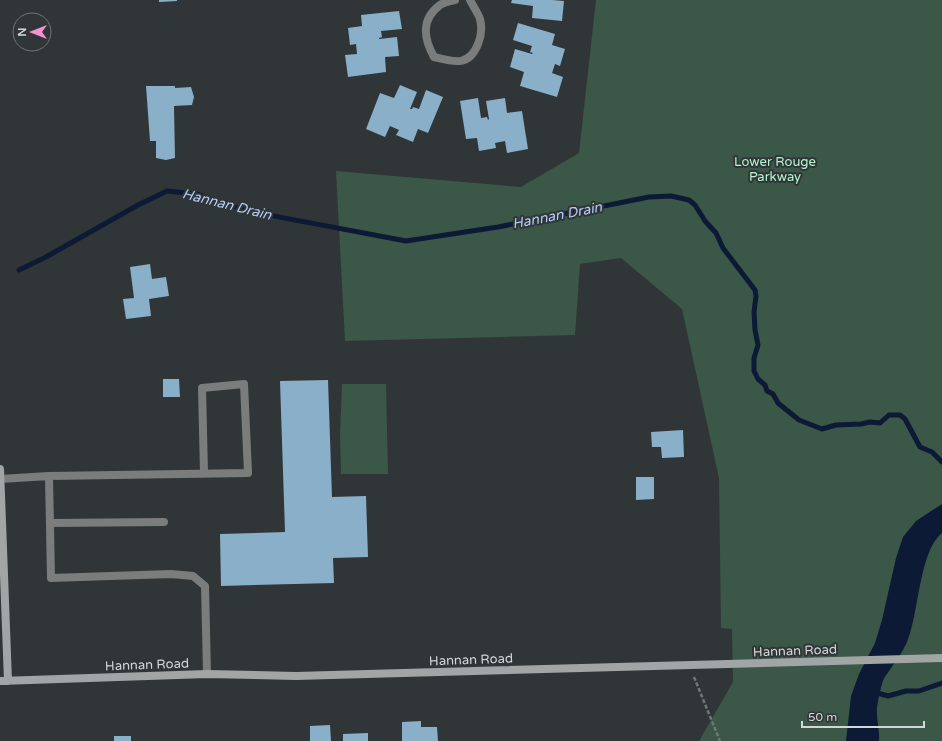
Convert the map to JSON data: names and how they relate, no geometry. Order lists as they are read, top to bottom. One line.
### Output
{"streets":{"street":["Hannan Road"]},"water":["Hannan Drain"],"parks":["Lower Rouge Parkway"],"scale_bar":"50 m","north":"left"}
